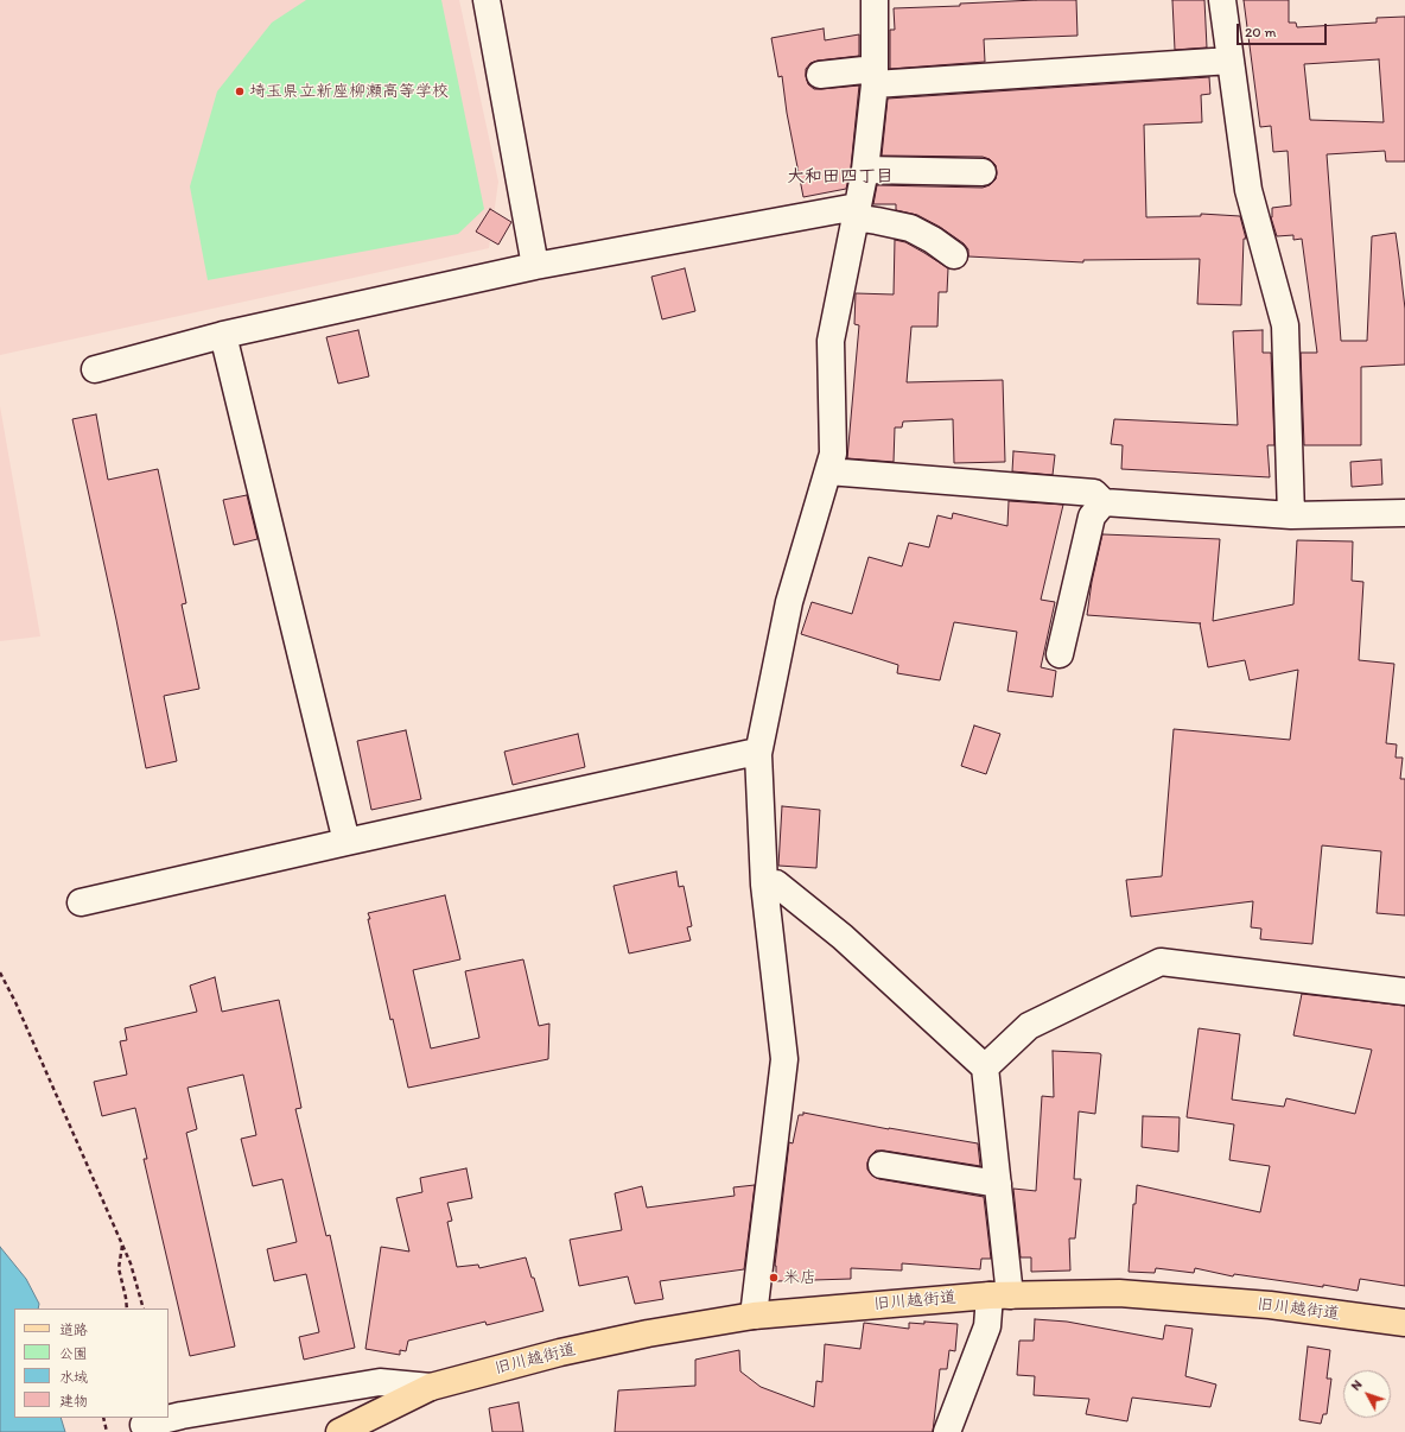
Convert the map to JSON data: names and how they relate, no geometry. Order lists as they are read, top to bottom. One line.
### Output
{"streets":{"main road":["旧川越街道"]},"districts":["大和田四丁目"],"places":["埼玉県立新座柳瀬高等学校","米店"],"legend":["道路","公園","水域","建物"],"scale_bar":"20 m","north":"top left"}
